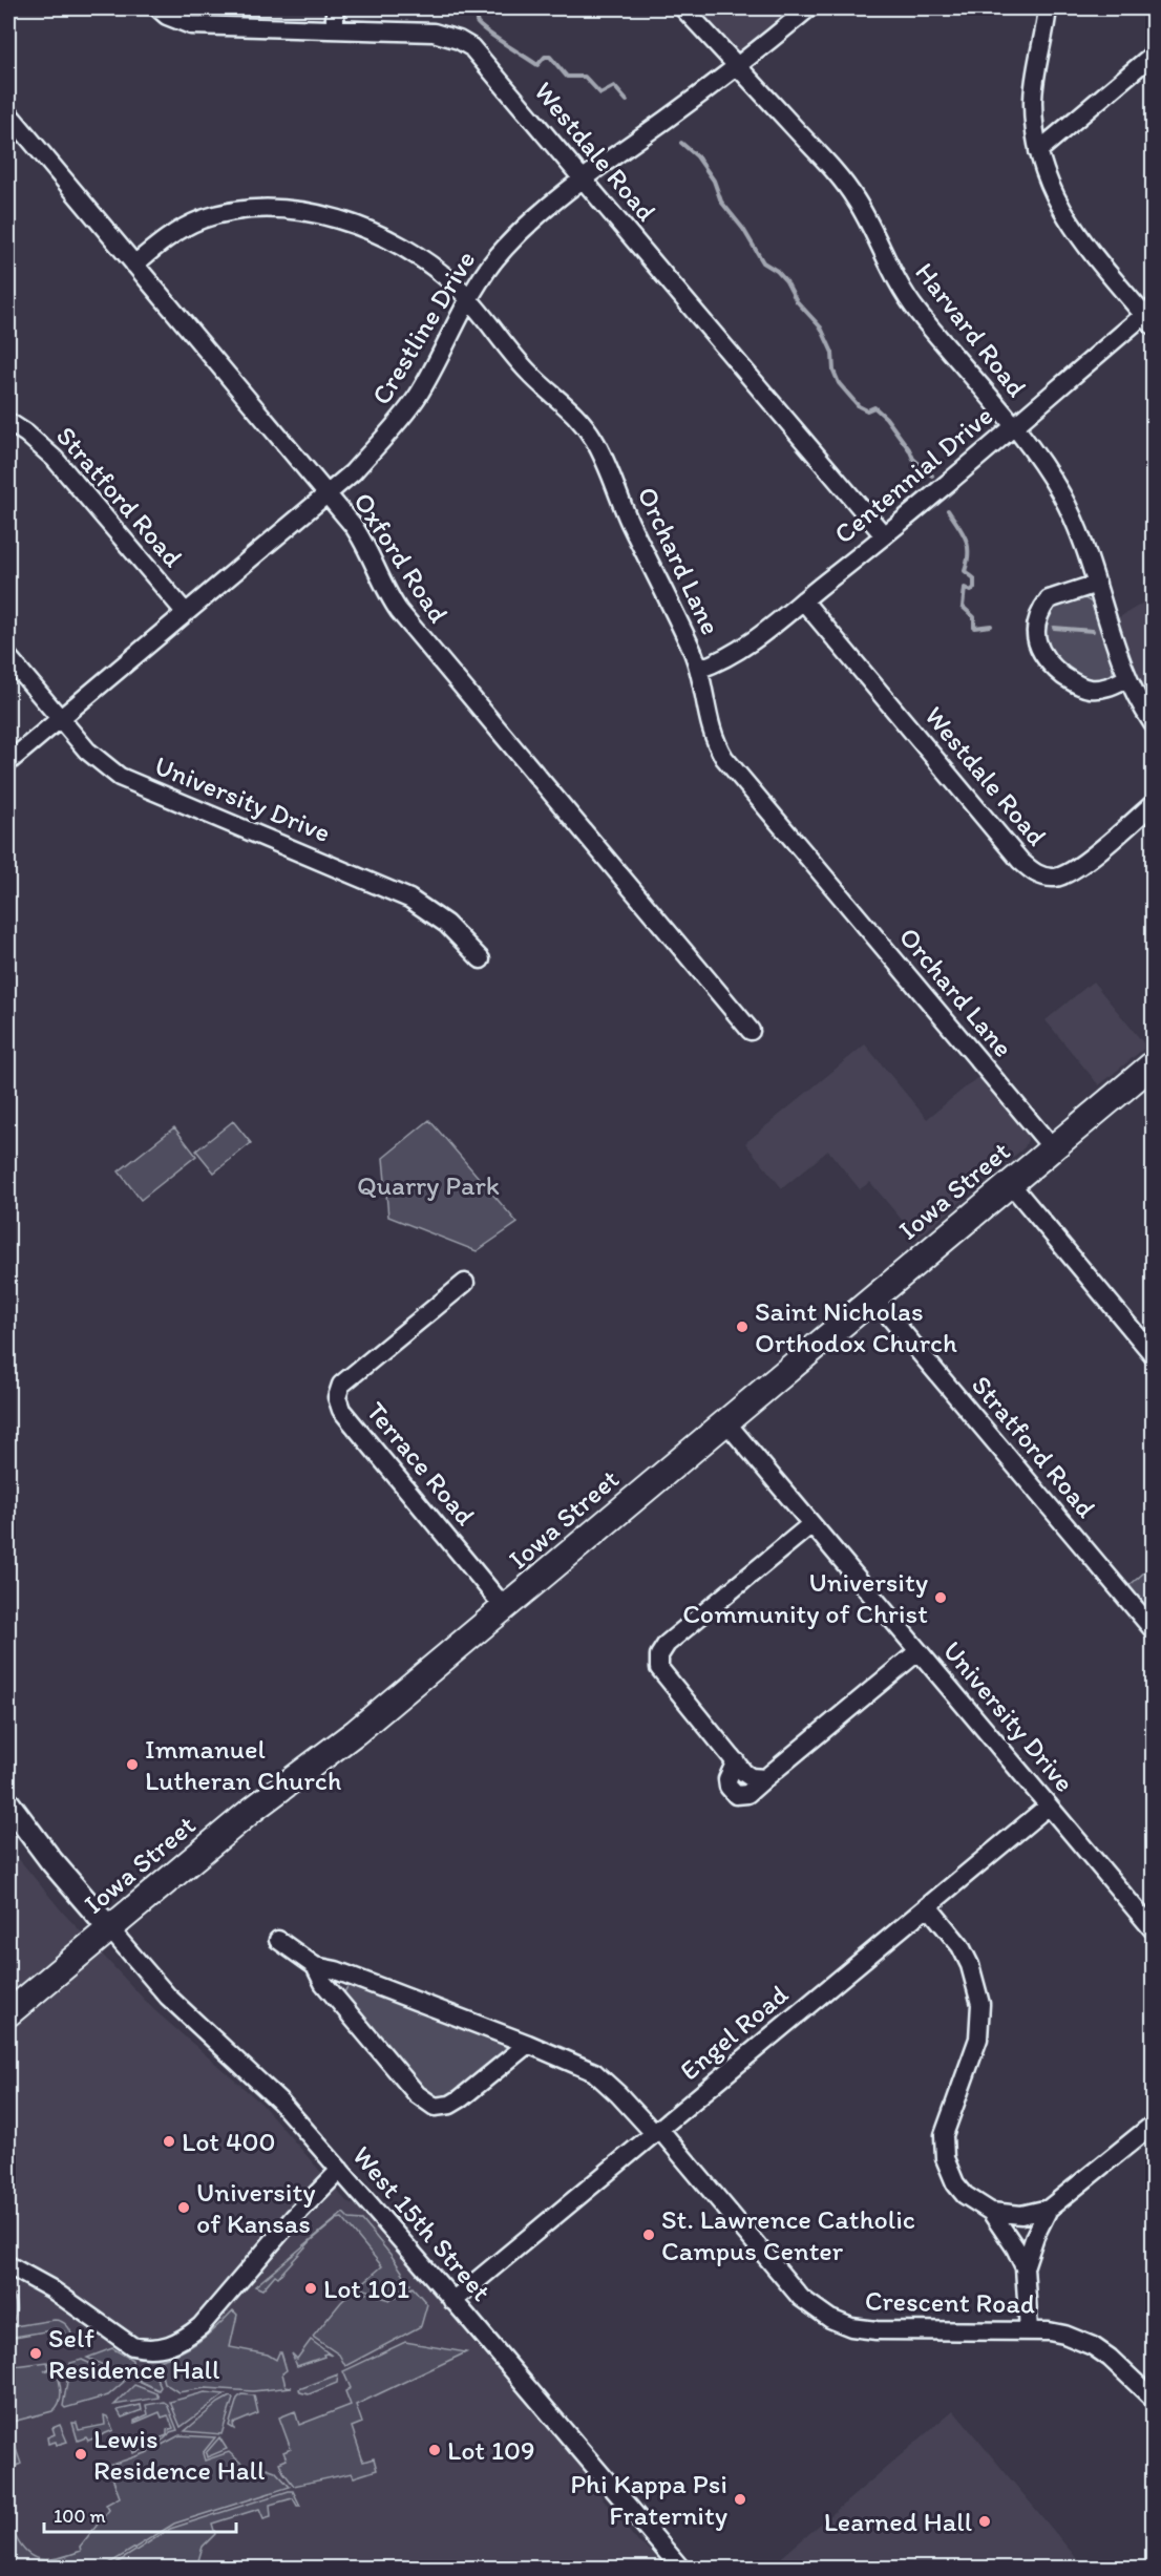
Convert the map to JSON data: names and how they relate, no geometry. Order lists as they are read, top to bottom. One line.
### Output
{"streets":{"highway":["Iowa Street"],"street":["Westdale Road","Crestline Drive","Harvard Road","Centennial Drive","Stratford Road","Oxford Road","Orchard Lane","University Drive","Terrace Road","Engel Road","West 15th Street","Crescent Road"]},"crossings":[["Westdale Road","Crestline Drive"],["Westdale Road","Centennial Drive"],["Crestline Drive","Harvard Road"],["Crestline Drive","Stratford Road"],["Crestline Drive","Oxford Road"],["Crestline Drive","Orchard Lane"],["Crestline Drive","University Drive"],["Harvard Road","Centennial Drive"],["Centennial Drive","Orchard Lane"],["Stratford Road","Iowa Street"],["Oxford Road","Orchard Lane"],["Orchard Lane","Iowa Street"],["University Drive","Iowa Street"],["University Drive","Engel Road"],["Iowa Street","Terrace Road"],["Iowa Street","West 15th Street"],["Engel Road","West 15th Street"],["Engel Road","Crescent Road"]],"parks":["Quarry Park"],"places":["Saint Nicholas Orthodox Church","University Community of Christ","Immanuel Lutheran Church","Lot 400","University of Kansas","St. Lawrence Catholic Campus Center","Lot 101","Self Residence Hall","Lot 109","Lewis Residence Hall","Phi Kappa Psi Fraternity","Learned Hall"],"scale_bar":"100 m"}
